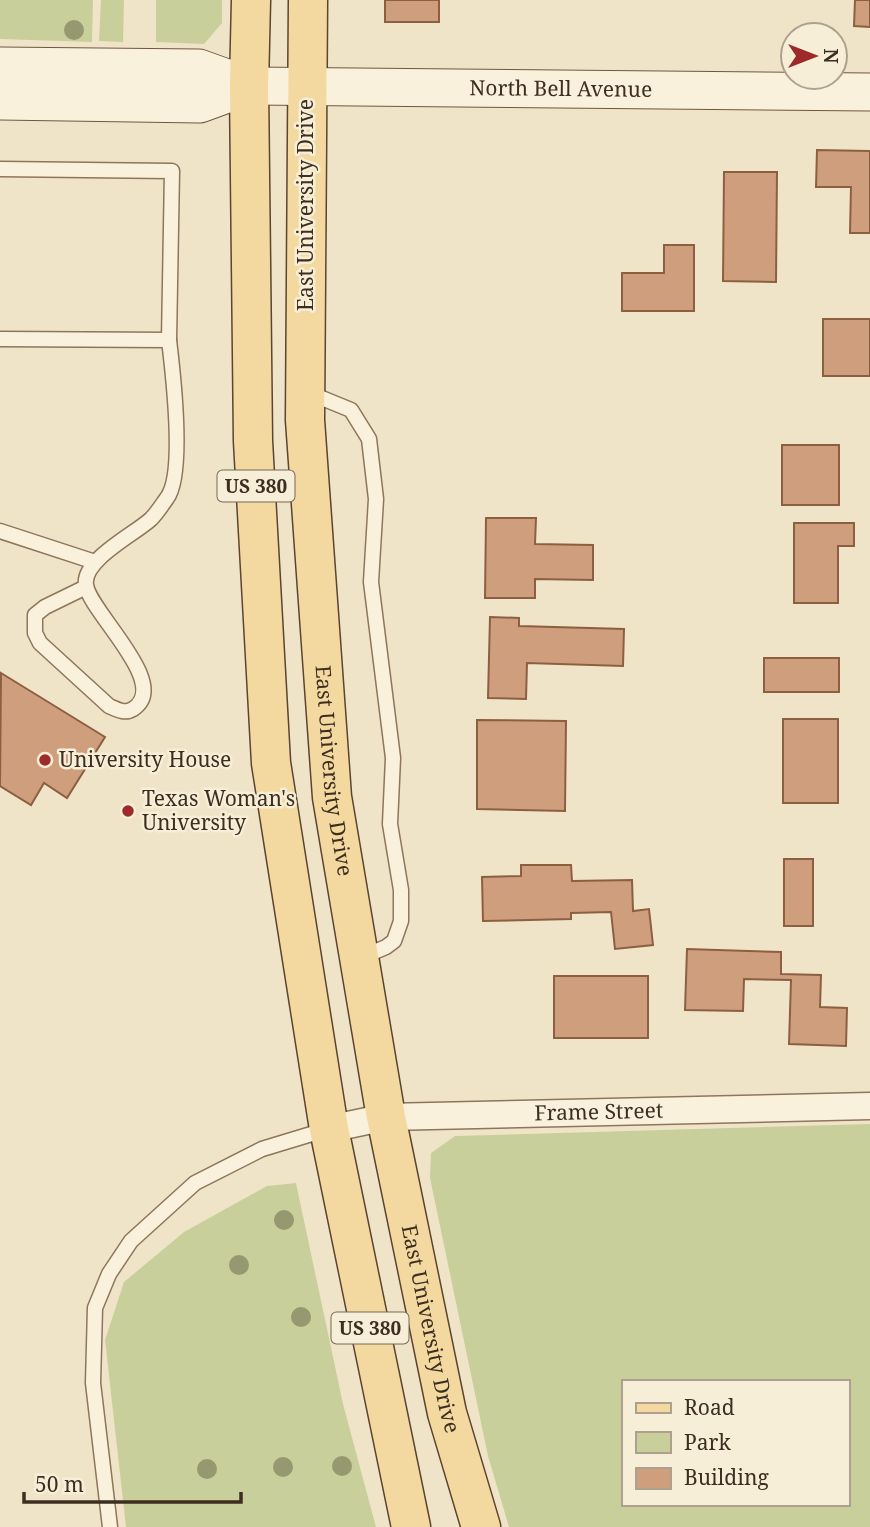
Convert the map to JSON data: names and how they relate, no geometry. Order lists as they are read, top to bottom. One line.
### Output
{"streets":{"main road":["North Bell Avenue","East University Drive","US 380"],"street":["Frame Street"]},"crossings":[["North Bell Avenue","East University Drive"],["North Bell Avenue","US 380"],["East University Drive","Frame Street"],["US 380","Frame Street"]],"places":["University House","Texas Woman's University"],"legend":["Road","Park","Building"],"scale_bar":"50 m","north":"right"}
